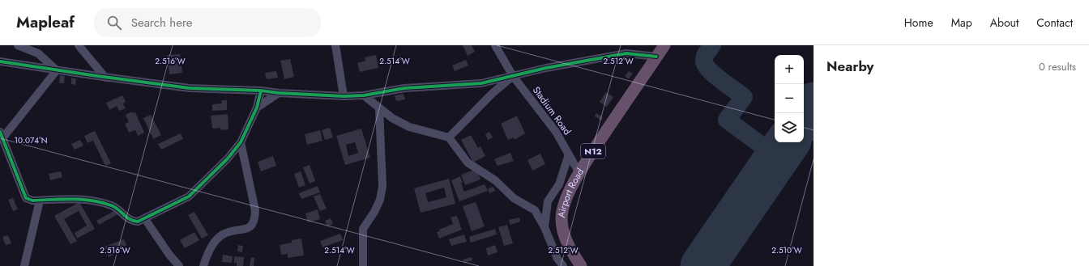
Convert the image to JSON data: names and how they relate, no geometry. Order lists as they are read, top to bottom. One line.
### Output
{"streets":{"highway":["N12","Airport Road"],"street":["Stadium Road"]},"crossings":[["Stadium Road","Airport Road"]],"page":{"header":"Mapleaf","search":"Search here","nav":["Home","Map","About","Contact"],"heading":["Nearby","0 results"],"map_buttons":["+","−"]},"coordinates":["2.516°W","2.514°W","2.512°W","10.074°N","2.510°W"]}
